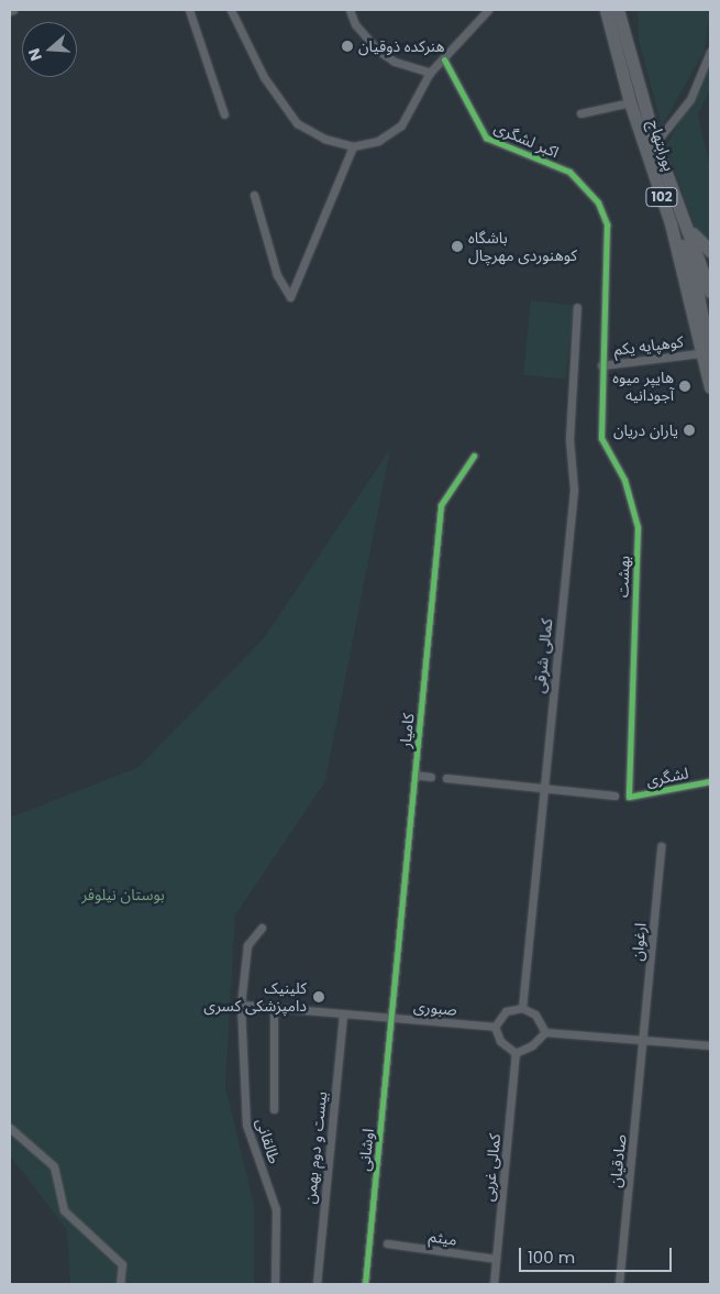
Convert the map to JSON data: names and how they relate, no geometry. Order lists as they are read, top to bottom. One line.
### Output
{"streets":{"main road":["پورابتهاج","102"],"street":["اکبر لشگری","کوهپایه یکم","بهشت","کمالی شرقی","کامیار","لشگری","ارغوان","صبوری","طالقانی","بیست و دوم بهمن","اوشانی","صادقیان","کمالی غربی","میثم"]},"crossings":[["اکبر لشگری","کوهپایه یکم"],["اکبر لشگری","بهشت"],["پورابتهاج","کوهپایه یکم"],["کوهپایه یکم","بهشت"],["بهشت","لشگری"],["کمالی شرقی","صبوری"],["کمالی شرقی","کمالی غربی"],["کامیار","صبوری"],["کامیار","اوشانی"],["ارغوان","صادقیان"],["صبوری","طالقانی"],["صبوری","بیست و دوم بهمن"],["صبوری","اوشانی"],["صبوری","کمالی غربی"],["کمالی غربی","میثم"]],"parks":["بوستان نیلوفر"],"places":["هنرکده ذوقیان","باشگاه کوهنوردی مهرچال","هایپر میوه آجودانیه","یاران دریان","کلینیک دامپزشکی کسری"],"scale_bar":"100 m","north":"left"}
